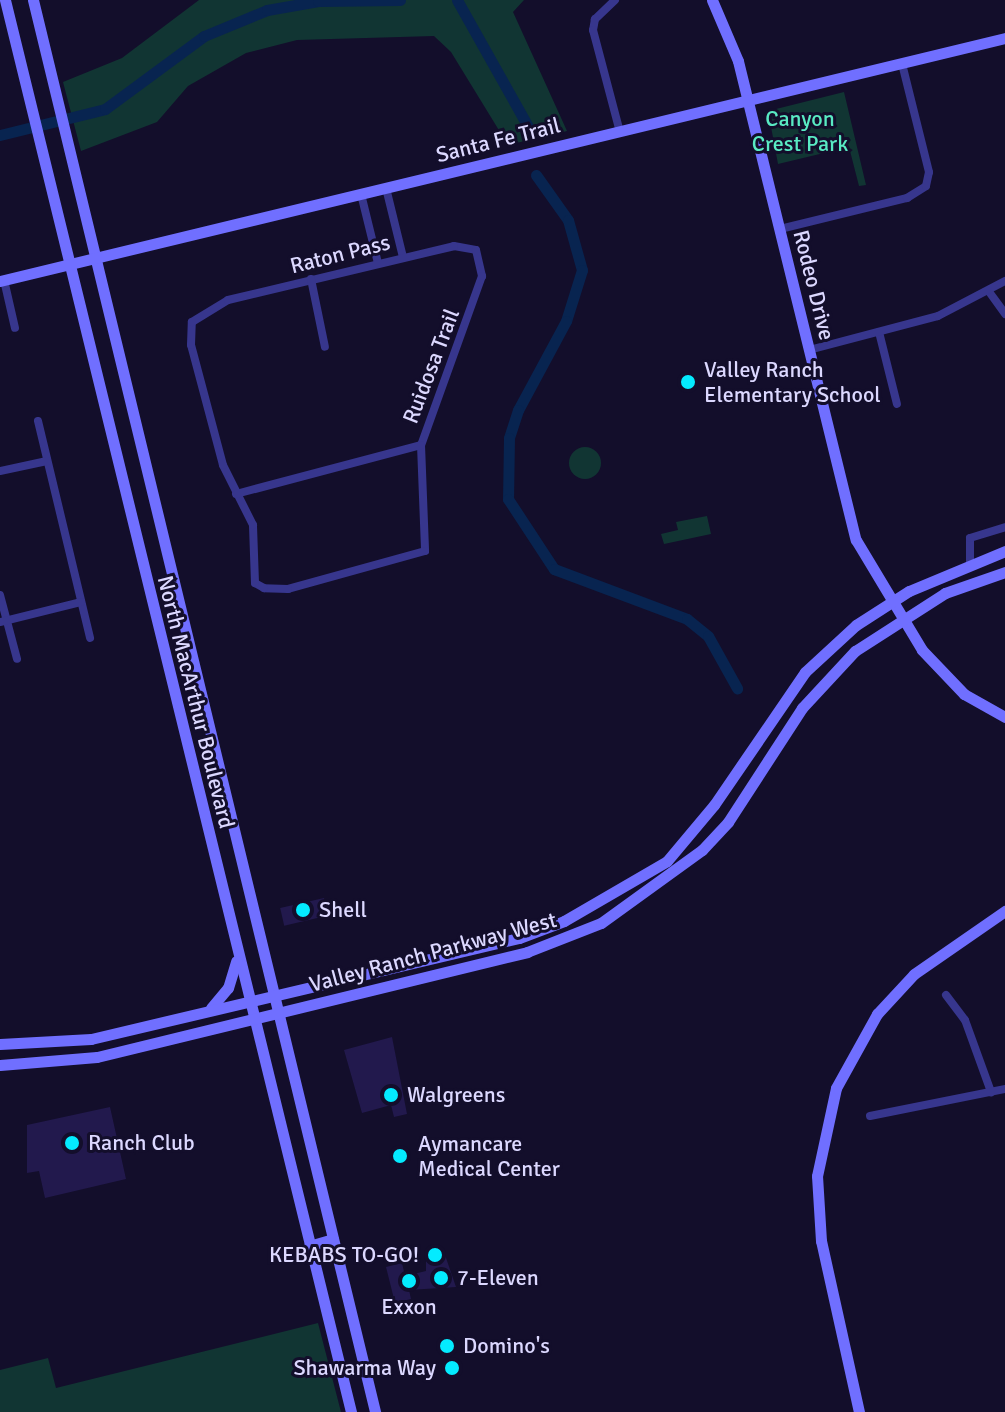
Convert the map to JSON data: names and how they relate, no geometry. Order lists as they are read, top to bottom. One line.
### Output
{"streets":{"main road":["Santa Fe Trail","Rodeo Drive","North MacArthur Boulevard","Valley Ranch Parkway West"],"street":["Raton Pass","Ruidosa Trail"]},"crossings":[["Santa Fe Trail","Rodeo Drive"],["Santa Fe Trail","North MacArthur Boulevard"],["Raton Pass","Ruidosa Trail"],["Rodeo Drive","Valley Ranch Parkway West"],["North MacArthur Boulevard","Valley Ranch Parkway West"]],"parks":["Canyon Crest Park"],"places":["Valley Ranch Elementary School","Shell","Walgreens","Ranch Club","Aymancare Medical Center","KEBABS TO-GO!","7-Eleven","Exxon","Domino's","Shawarma Way"]}
